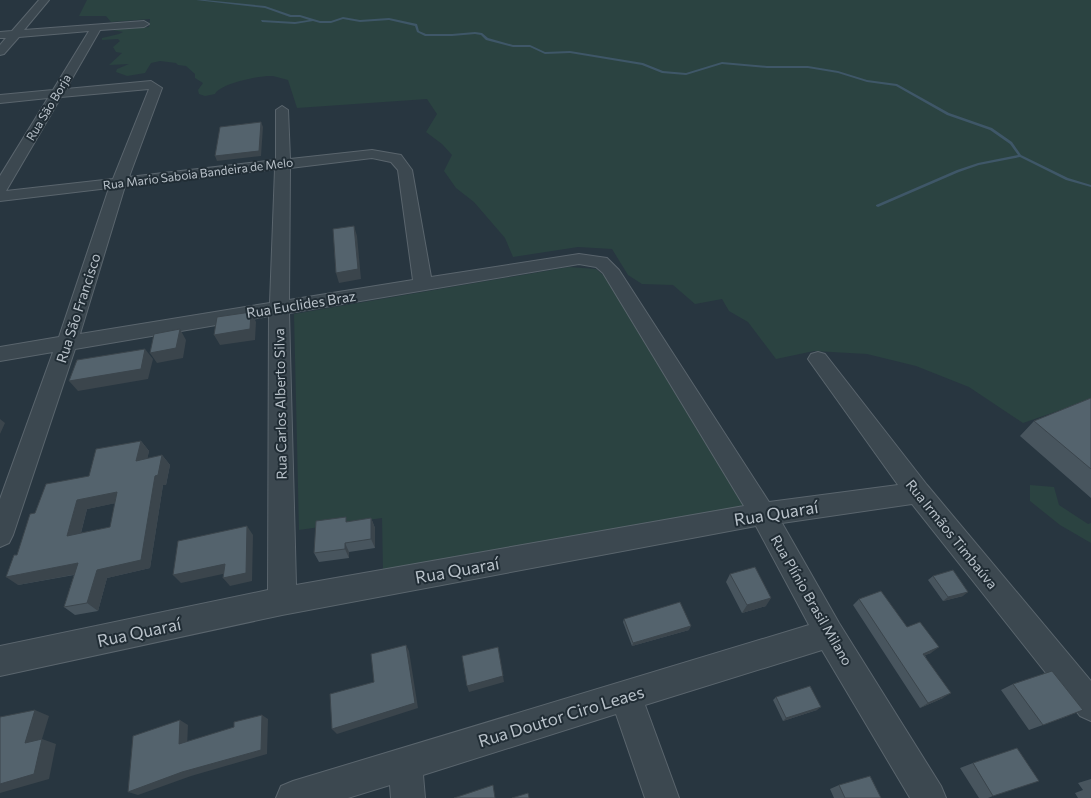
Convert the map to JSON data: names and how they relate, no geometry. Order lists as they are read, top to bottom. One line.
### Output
{"streets":{"street":["Rua São Borja","Rua Mario Saboia Bandeira de Melo","Rua Euclides Braz","Rua São Francisco","Rua Carlos Alberto Silva","Rua Quaraí","Rua Irmãos Timbaúva","Rua Plínio Brasil Milano","Rua Doutor Ciro Leaes"]},"crossings":[["Rua São Borja","Rua São Francisco"],["Rua Mario Saboia Bandeira de Melo","Rua Euclides Braz"],["Rua Mario Saboia Bandeira de Melo","Rua São Francisco"],["Rua Mario Saboia Bandeira de Melo","Rua Carlos Alberto Silva"],["Rua Euclides Braz","Rua São Francisco"],["Rua Euclides Braz","Rua Carlos Alberto Silva"],["Rua Euclides Braz","Rua Plínio Brasil Milano"],["Rua Carlos Alberto Silva","Rua Quaraí"],["Rua Quaraí","Rua Irmãos Timbaúva"],["Rua Quaraí","Rua Plínio Brasil Milano"],["Rua Plínio Brasil Milano","Rua Doutor Ciro Leaes"]]}
